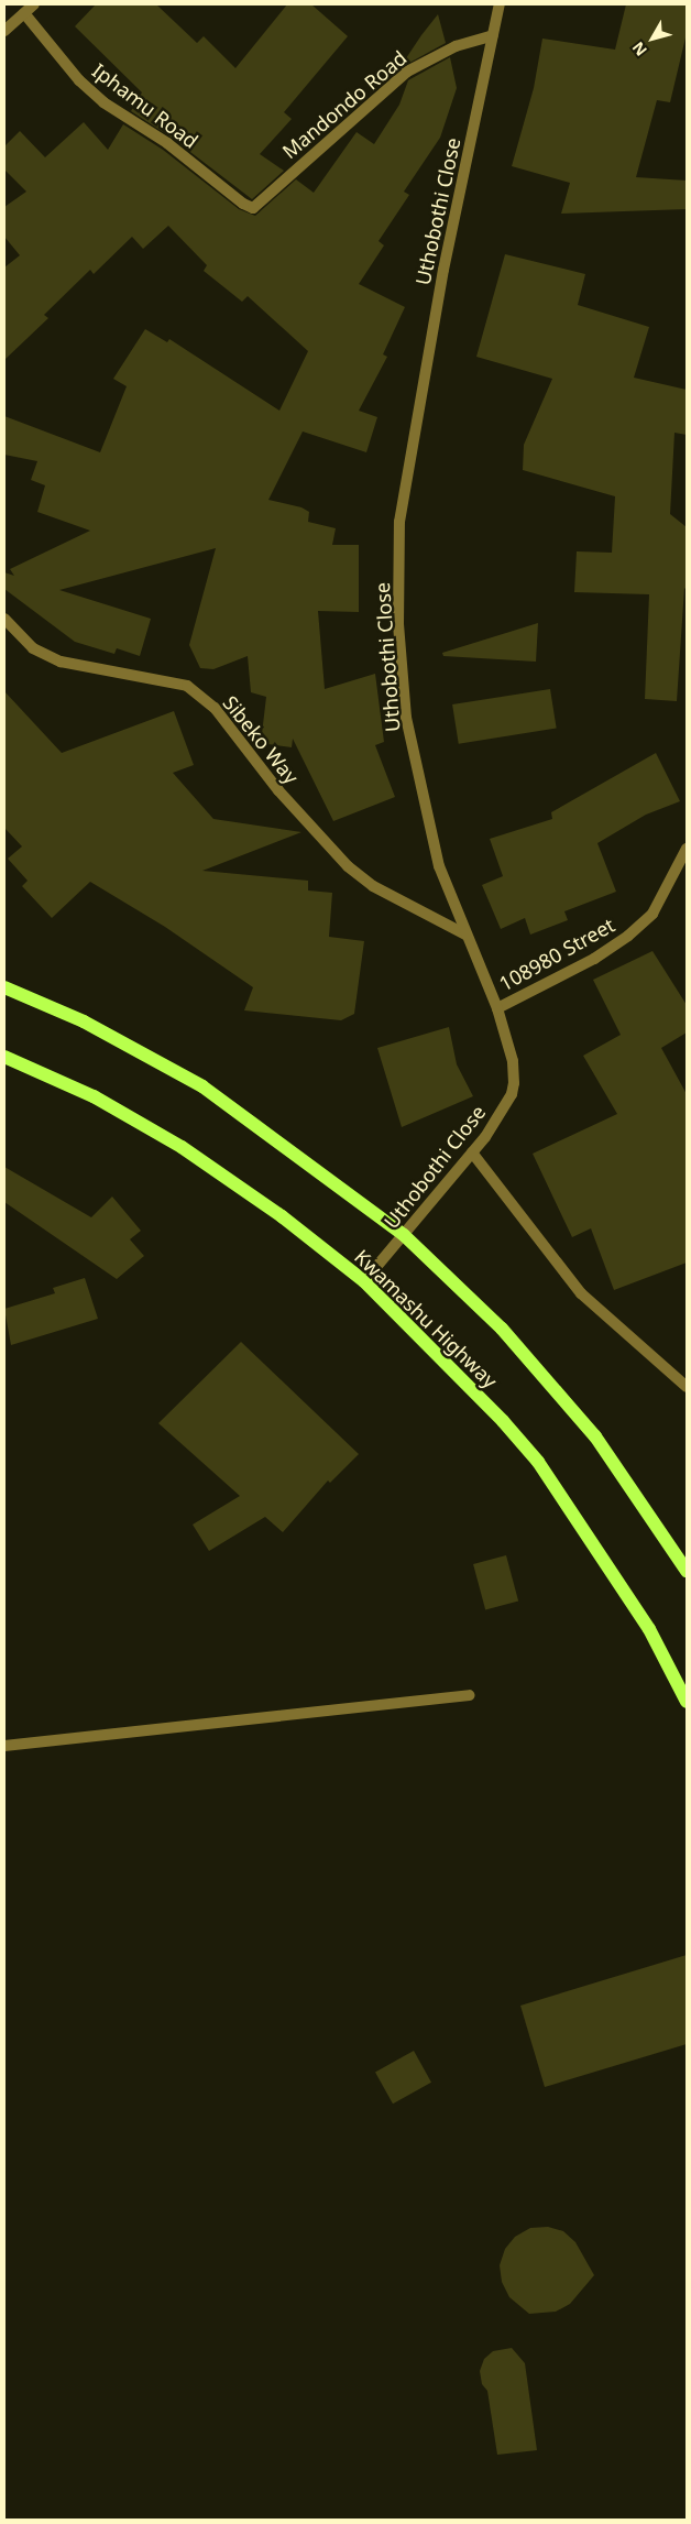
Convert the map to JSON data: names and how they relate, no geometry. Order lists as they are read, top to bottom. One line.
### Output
{"streets":{"main road":["Kwamashu Highway"],"street":["Mandondo Road","Iphamu Road","Uthobothi Close","Sibeko Way","108980 Street"]},"crossings":[["Mandondo Road","Iphamu Road"],["Mandondo Road","Uthobothi Close"],["Uthobothi Close","Sibeko Way"],["Uthobothi Close","108980 Street"],["Uthobothi Close","Kwamashu Highway"]],"north":"bottom left"}
